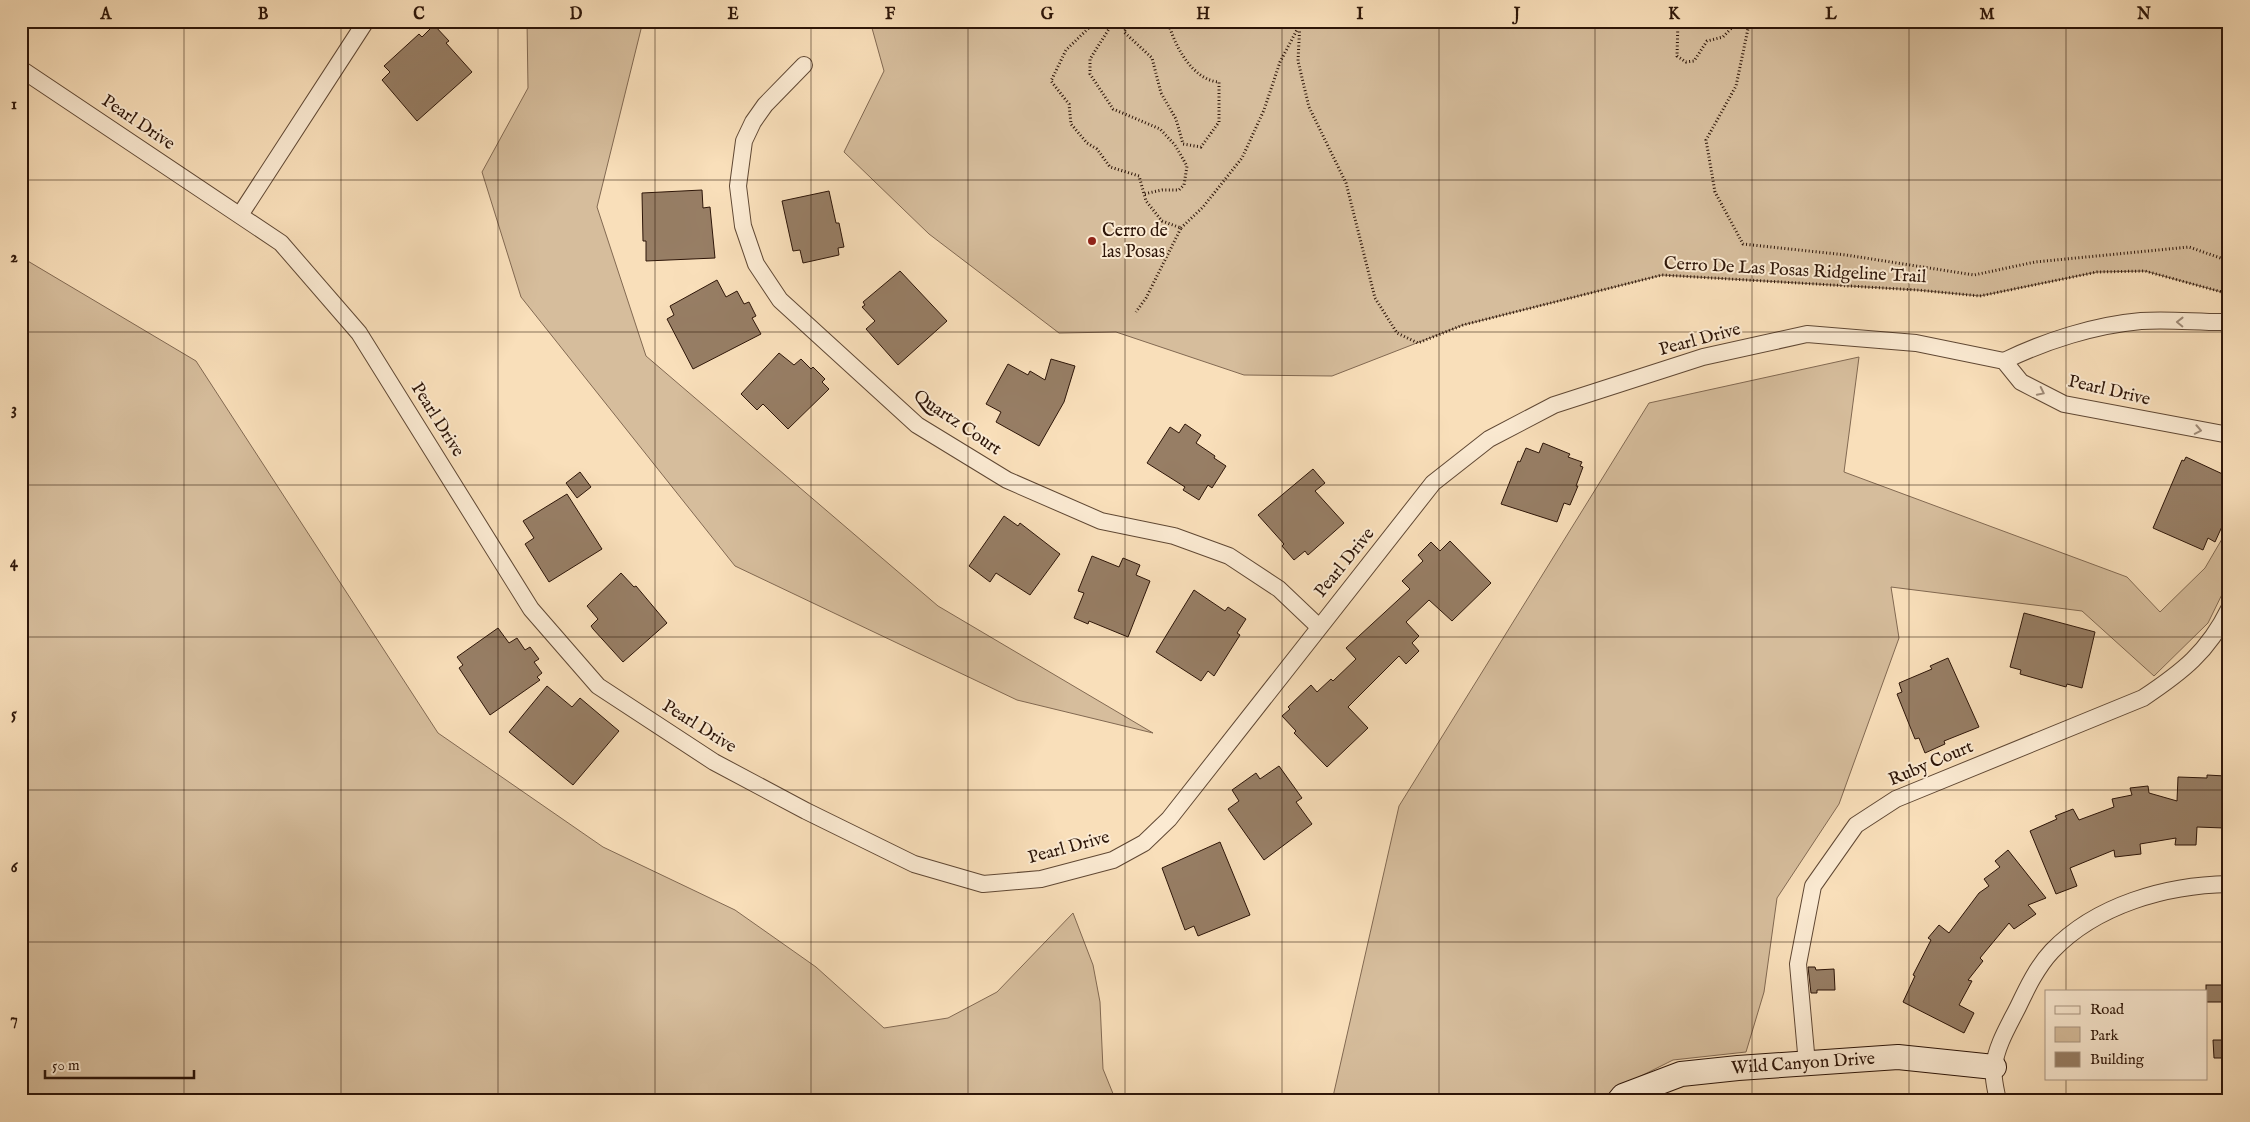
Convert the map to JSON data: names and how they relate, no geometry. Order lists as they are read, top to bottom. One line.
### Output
{"streets":{"street":["Pearl Drive","Quartz Court","Ruby Court","Wild Canyon Drive"],"path":["Cerro De Las Posas Ridgeline Trail"]},"crossings":[["Pearl Drive","Quartz Court"],["Ruby Court","Wild Canyon Drive"]],"places":["Cerro de las Posas"],"legend":["Road","Park","Building"],"scale_bar":"50 m","grid":{"columns":["A","B","C","D","E","F","G","H","I","J","K","L","M","N"],"rows":["1","2","3","4","5","6","7"]}}
